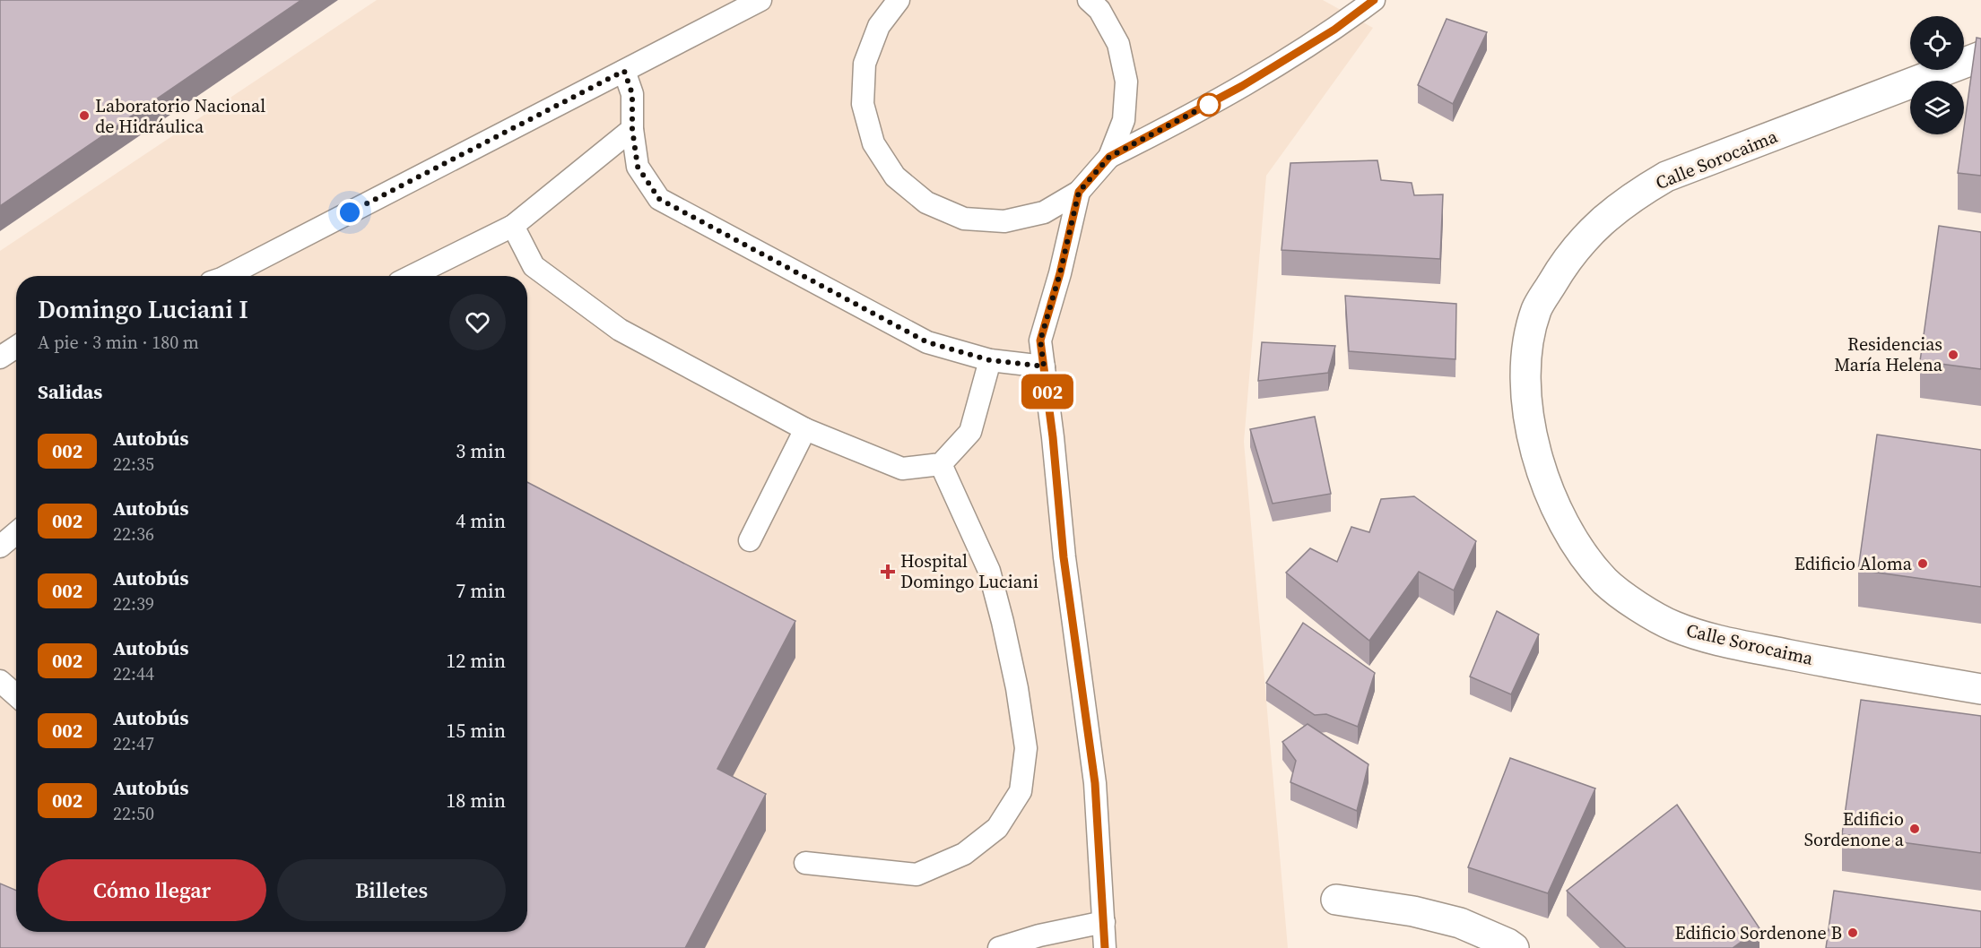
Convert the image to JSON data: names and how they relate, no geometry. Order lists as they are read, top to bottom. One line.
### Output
{"streets":{"street":["Calle Sorocaima"]},"places":{"other":["Laboratorio Nacional de Hidráulica","Residencias María Helena","Edificio Aloma","Edificio Sordenone a","Edificio Sordenone B"],"health":["Hospital Domingo Luciani"]},"lines":["bus line 002"],"page":{"on_map":"002","heading":[["Domingo Luciani I","A pie · 3 min · 180 m"],"Salidas"],"list":[{"mark":"002","name":"Autobús","note":"22:35","value":"3 min"},{"mark":"002","name":"Autobús","note":"22:36","value":"4 min"},{"mark":"002","name":"Autobús","note":"22:39","value":"7 min"},{"mark":"002","name":"Autobús","note":"22:44","value":"12 min"},{"mark":"002","name":"Autobús","note":"22:47","value":"15 min"},{"mark":"002","name":"Autobús","note":"22:50","value":"18 min"}],"buttons":["Cómo llegar","Billetes"]}}
